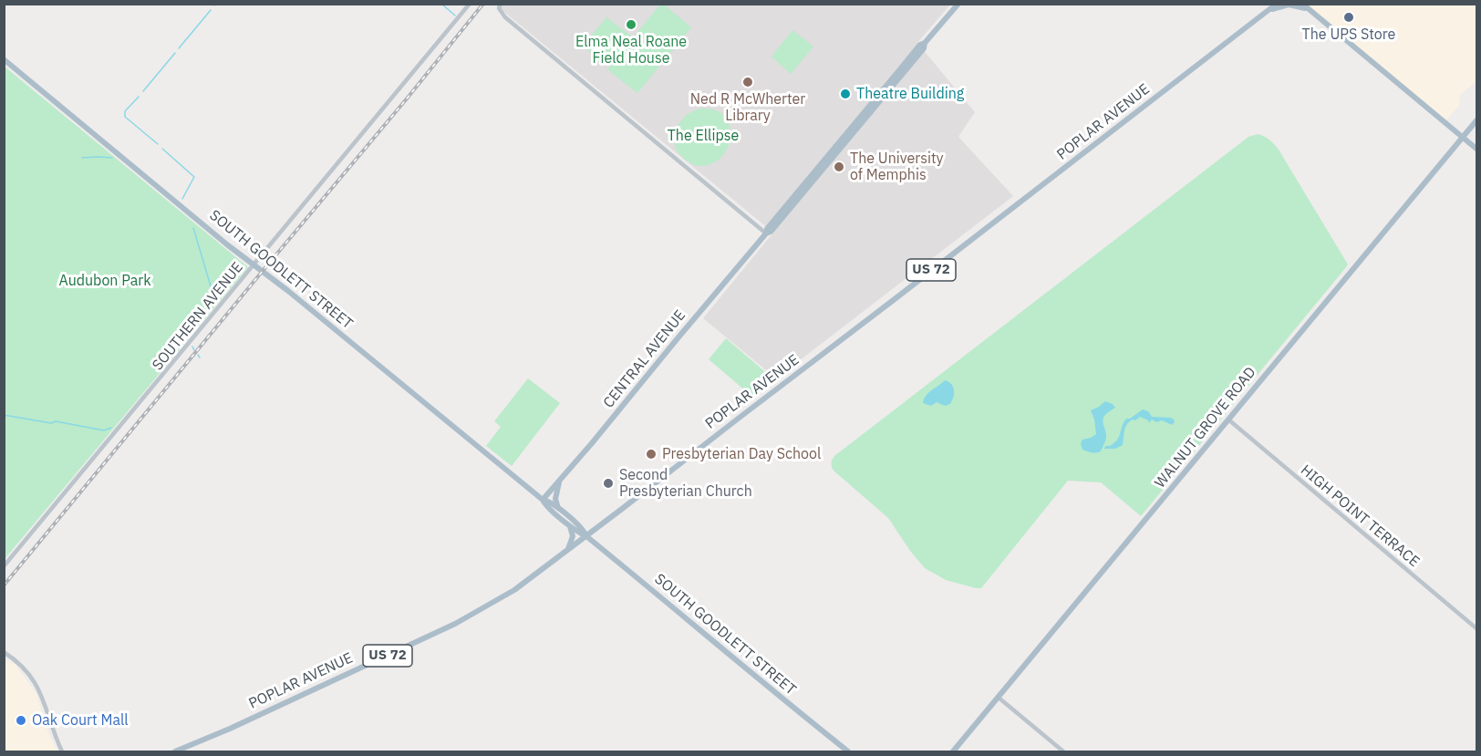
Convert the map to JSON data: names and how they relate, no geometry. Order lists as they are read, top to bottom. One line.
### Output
{"streets":{"main road":["POPLAR AVENUE","SOUTH GOODLETT STREET","US 72","CENTRAL AVENUE","WALNUT GROVE ROAD"],"street":["SOUTHERN AVENUE","HIGH POINT TERRACE"]},"crossings":[["POPLAR AVENUE","SOUTH GOODLETT STREET"],["SOUTH GOODLETT STREET","SOUTHERN AVENUE"],["SOUTH GOODLETT STREET","CENTRAL AVENUE"],["WALNUT GROVE ROAD","HIGH POINT TERRACE"]],"parks":["The Ellipse","Audubon Park"],"places":["The UPS Store","Elma Neal Roane Field House","Ned R McWherter Library","Theatre Building","The University of Memphis","Presbyterian Day School","Second Presbyterian Church","Oak Court Mall"]}
